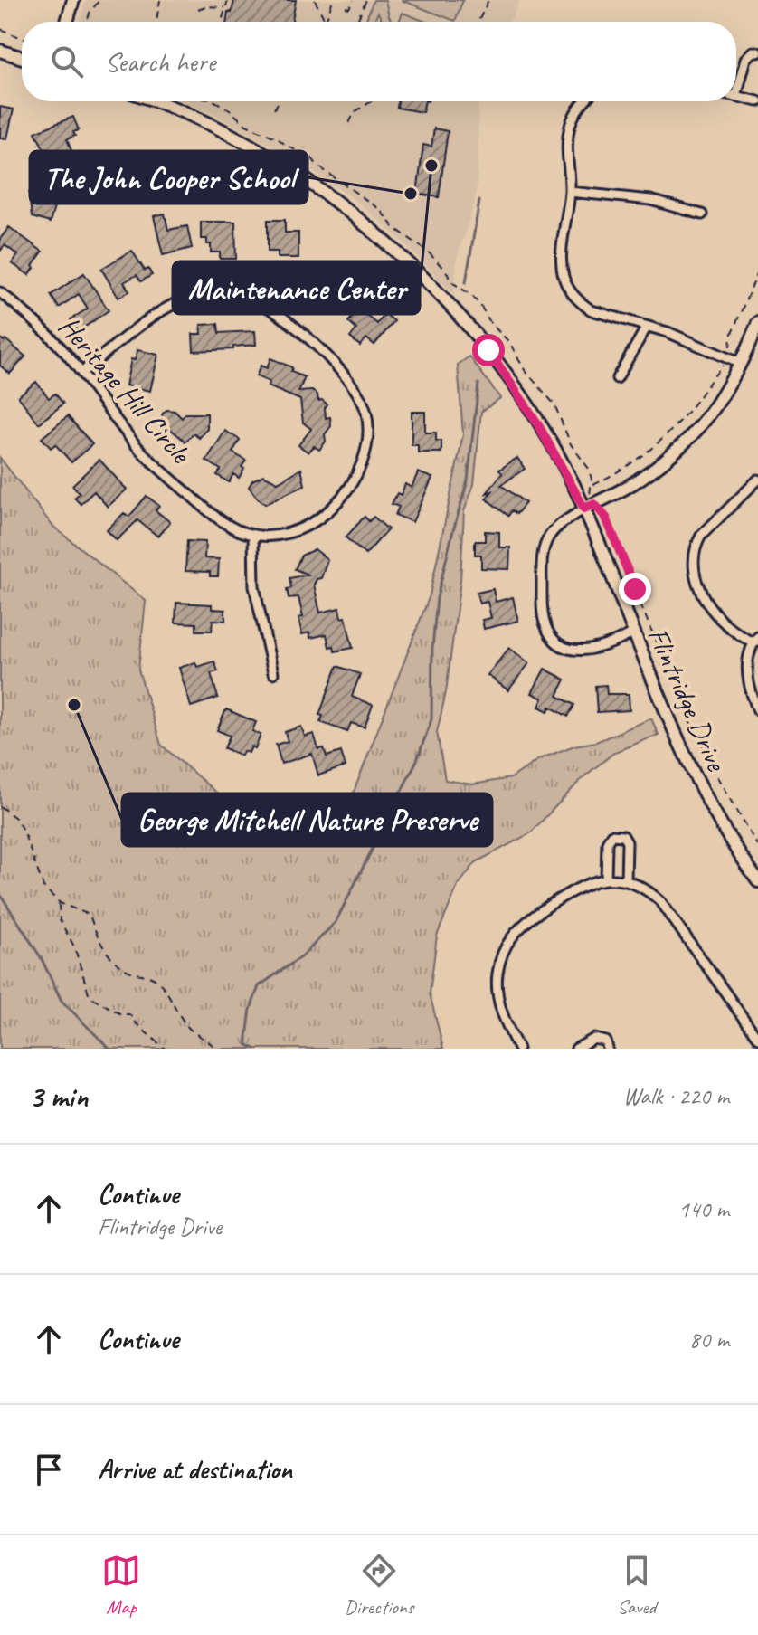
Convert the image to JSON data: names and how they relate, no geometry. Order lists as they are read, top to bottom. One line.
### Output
{"streets":{"street":["Heritage Hill Circle","Flintridge Drive"]},"places":["Maintenance Center","The John Cooper School","George Mitchell Nature Preserve"],"page":{"search":"Search here","heading":["3 min","Walk · 220 m"],"list":[["Continue","Flintridge Drive","140 m"],["Continue","80 m"],"Arrive at destination"],"nav":["Map","Directions","Saved"]}}
